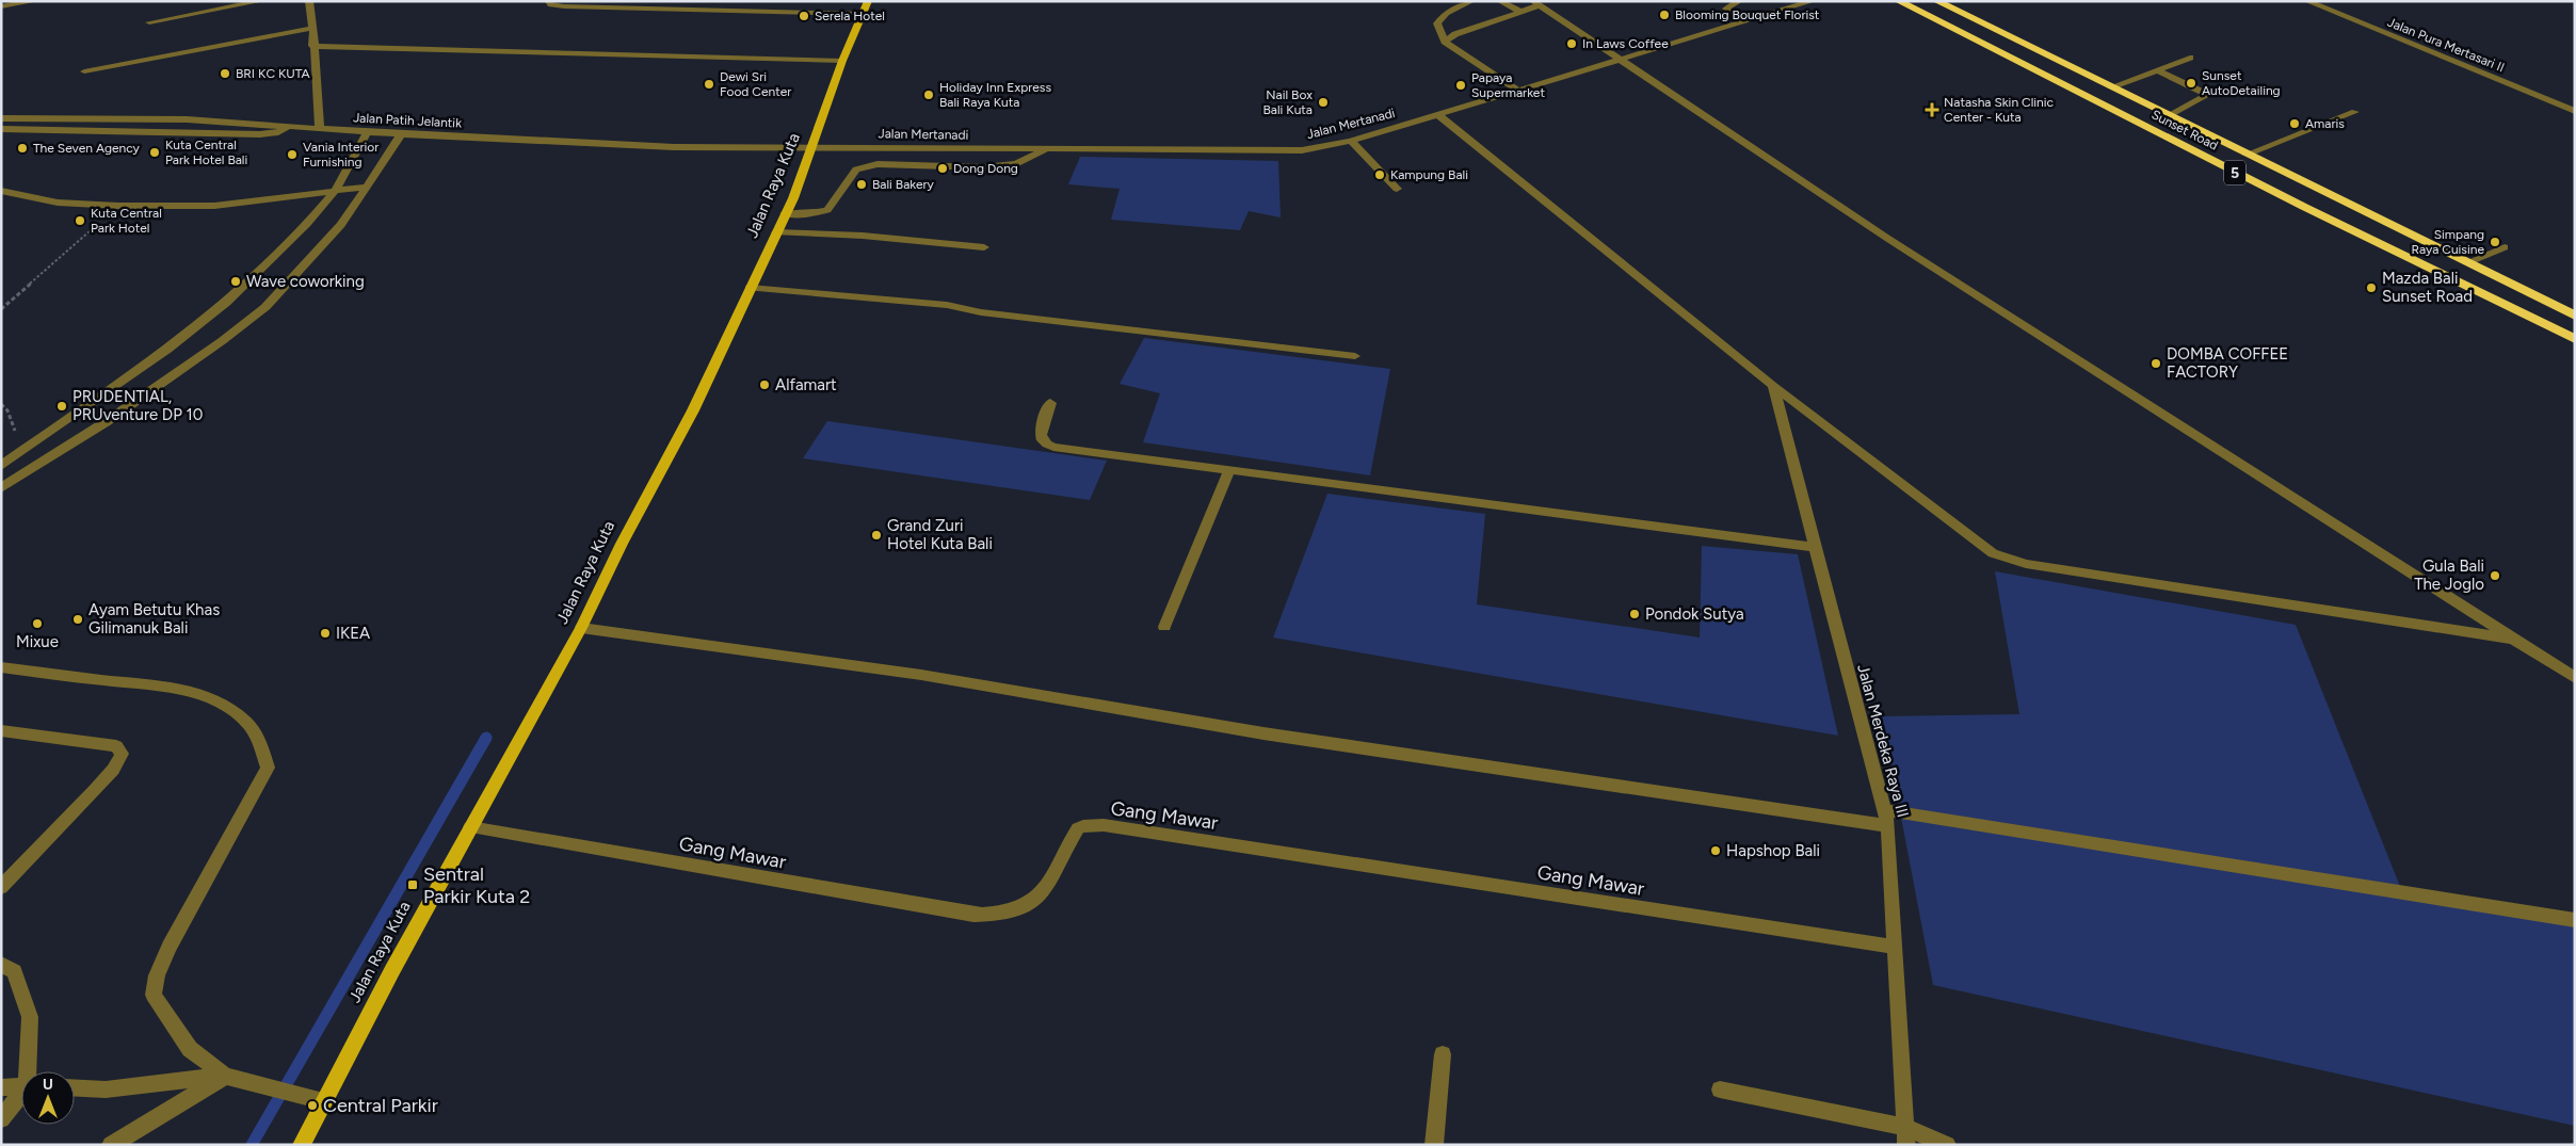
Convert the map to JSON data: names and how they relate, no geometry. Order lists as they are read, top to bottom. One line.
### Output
{"streets":{"highway":["Sunset Road","5"],"main road":["Jalan Raya Kuta"],"street":["Jalan Pura Mertasari II","Jalan Patih Jelantik","Jalan Mertanadi","Jalan Merdeka Raya III","Gang Mawar"]},"crossings":[["Jalan Patih Jelantik","Jalan Mertanadi"],["Jalan Patih Jelantik","Jalan Raya Kuta"],["Jalan Mertanadi","Jalan Raya Kuta"],["Jalan Raya Kuta","Gang Mawar"],["Jalan Merdeka Raya III","Gang Mawar"]],"places":{"other":["Blooming Bouquet Florist","Serela Hotel","In Laws Coffee","BRI KC KUTA","Sunset AutoDetailing","Dewi Sri Food Center","Papaya Supermarket","Holiday Inn Express Bali Raya Kuta","Nail Box Bali Kuta","Amaris","The Seven Agency","Kuta Central Park Hotel Bali","Vania Interior Furnishing","Dong Dong","Kampung Bali","Bali Bakery","Kuta Central Park Hotel","Simpang Raya Cuisine","Wave coworking","Mazda Bali Sunset Road","DOMBA COFFEE FACTORY","Alfamart","PRUDENTIAL, PRUventure DP 10","Grand Zuri Hotel Kuta Bali","Gula Bali The Joglo","Pondok Sutya","Ayam Betutu Khas Gilimanuk Bali","Mixue","IKEA","Hapshop Bali","Central Parkir"],"health":["Natasha Skin Clinic Center - Kuta"],"transit":["Sentral Parkir Kuta 2"]},"north":"top"}
